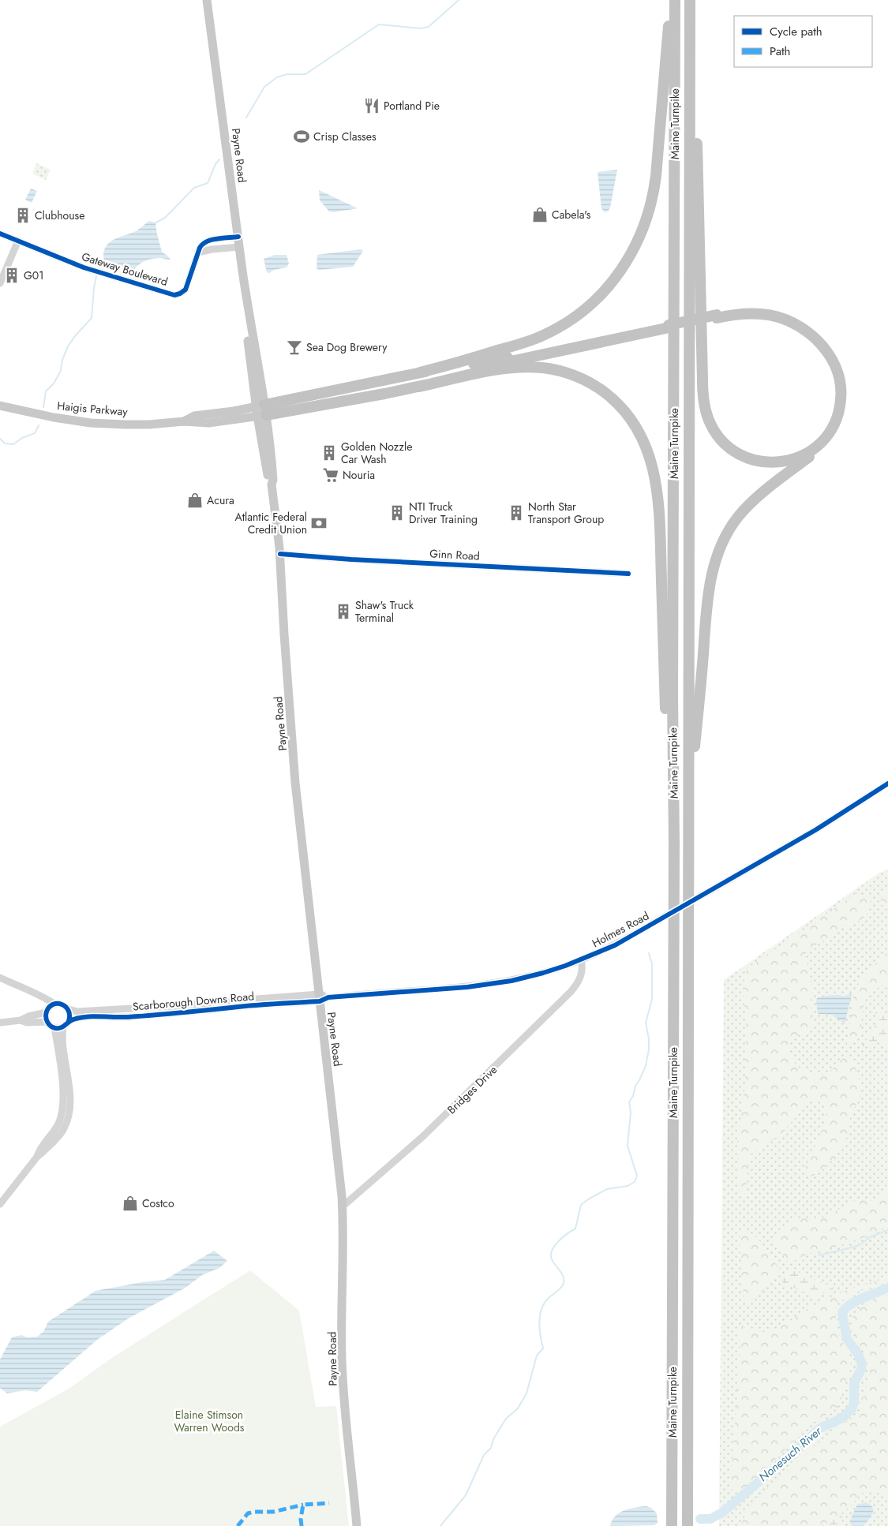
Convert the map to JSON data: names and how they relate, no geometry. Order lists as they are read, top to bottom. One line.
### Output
{"streets":{"highway":["Maine Turnpike"],"main road":["Payne Road","Haigis Parkway"],"street":["Gateway Boulevard","Ginn Road","Holmes Road","Scarborough Downs Road","Bridges Drive"]},"crossings":[["Payne Road","Gateway Boulevard"],["Payne Road","Haigis Parkway"],["Payne Road","Ginn Road"],["Payne Road","Holmes Road"],["Payne Road","Scarborough Downs Road"],["Payne Road","Bridges Drive"],["Holmes Road","Scarborough Downs Road"],["Holmes Road","Bridges Drive"]],"water":["Nonesuch River"],"parks":["Elaine Stimson Warren Woods"],"places":{"restaurant":["Portland Pie"],"sports":["Crisp Classes"],"shop":["Cabela's","Acura","Costco"],"building":["Clubhouse","G01","Golden Nozzle Car Wash","NTI Truck Driver Training","North Star Transport Group","Shaw's Truck Terminal"],"bar":["Sea Dog Brewery"],"supermarket":["Nouria"],"bank":["Atlantic Federal Credit Union"]},"legend":["Cycle path","Path"]}
